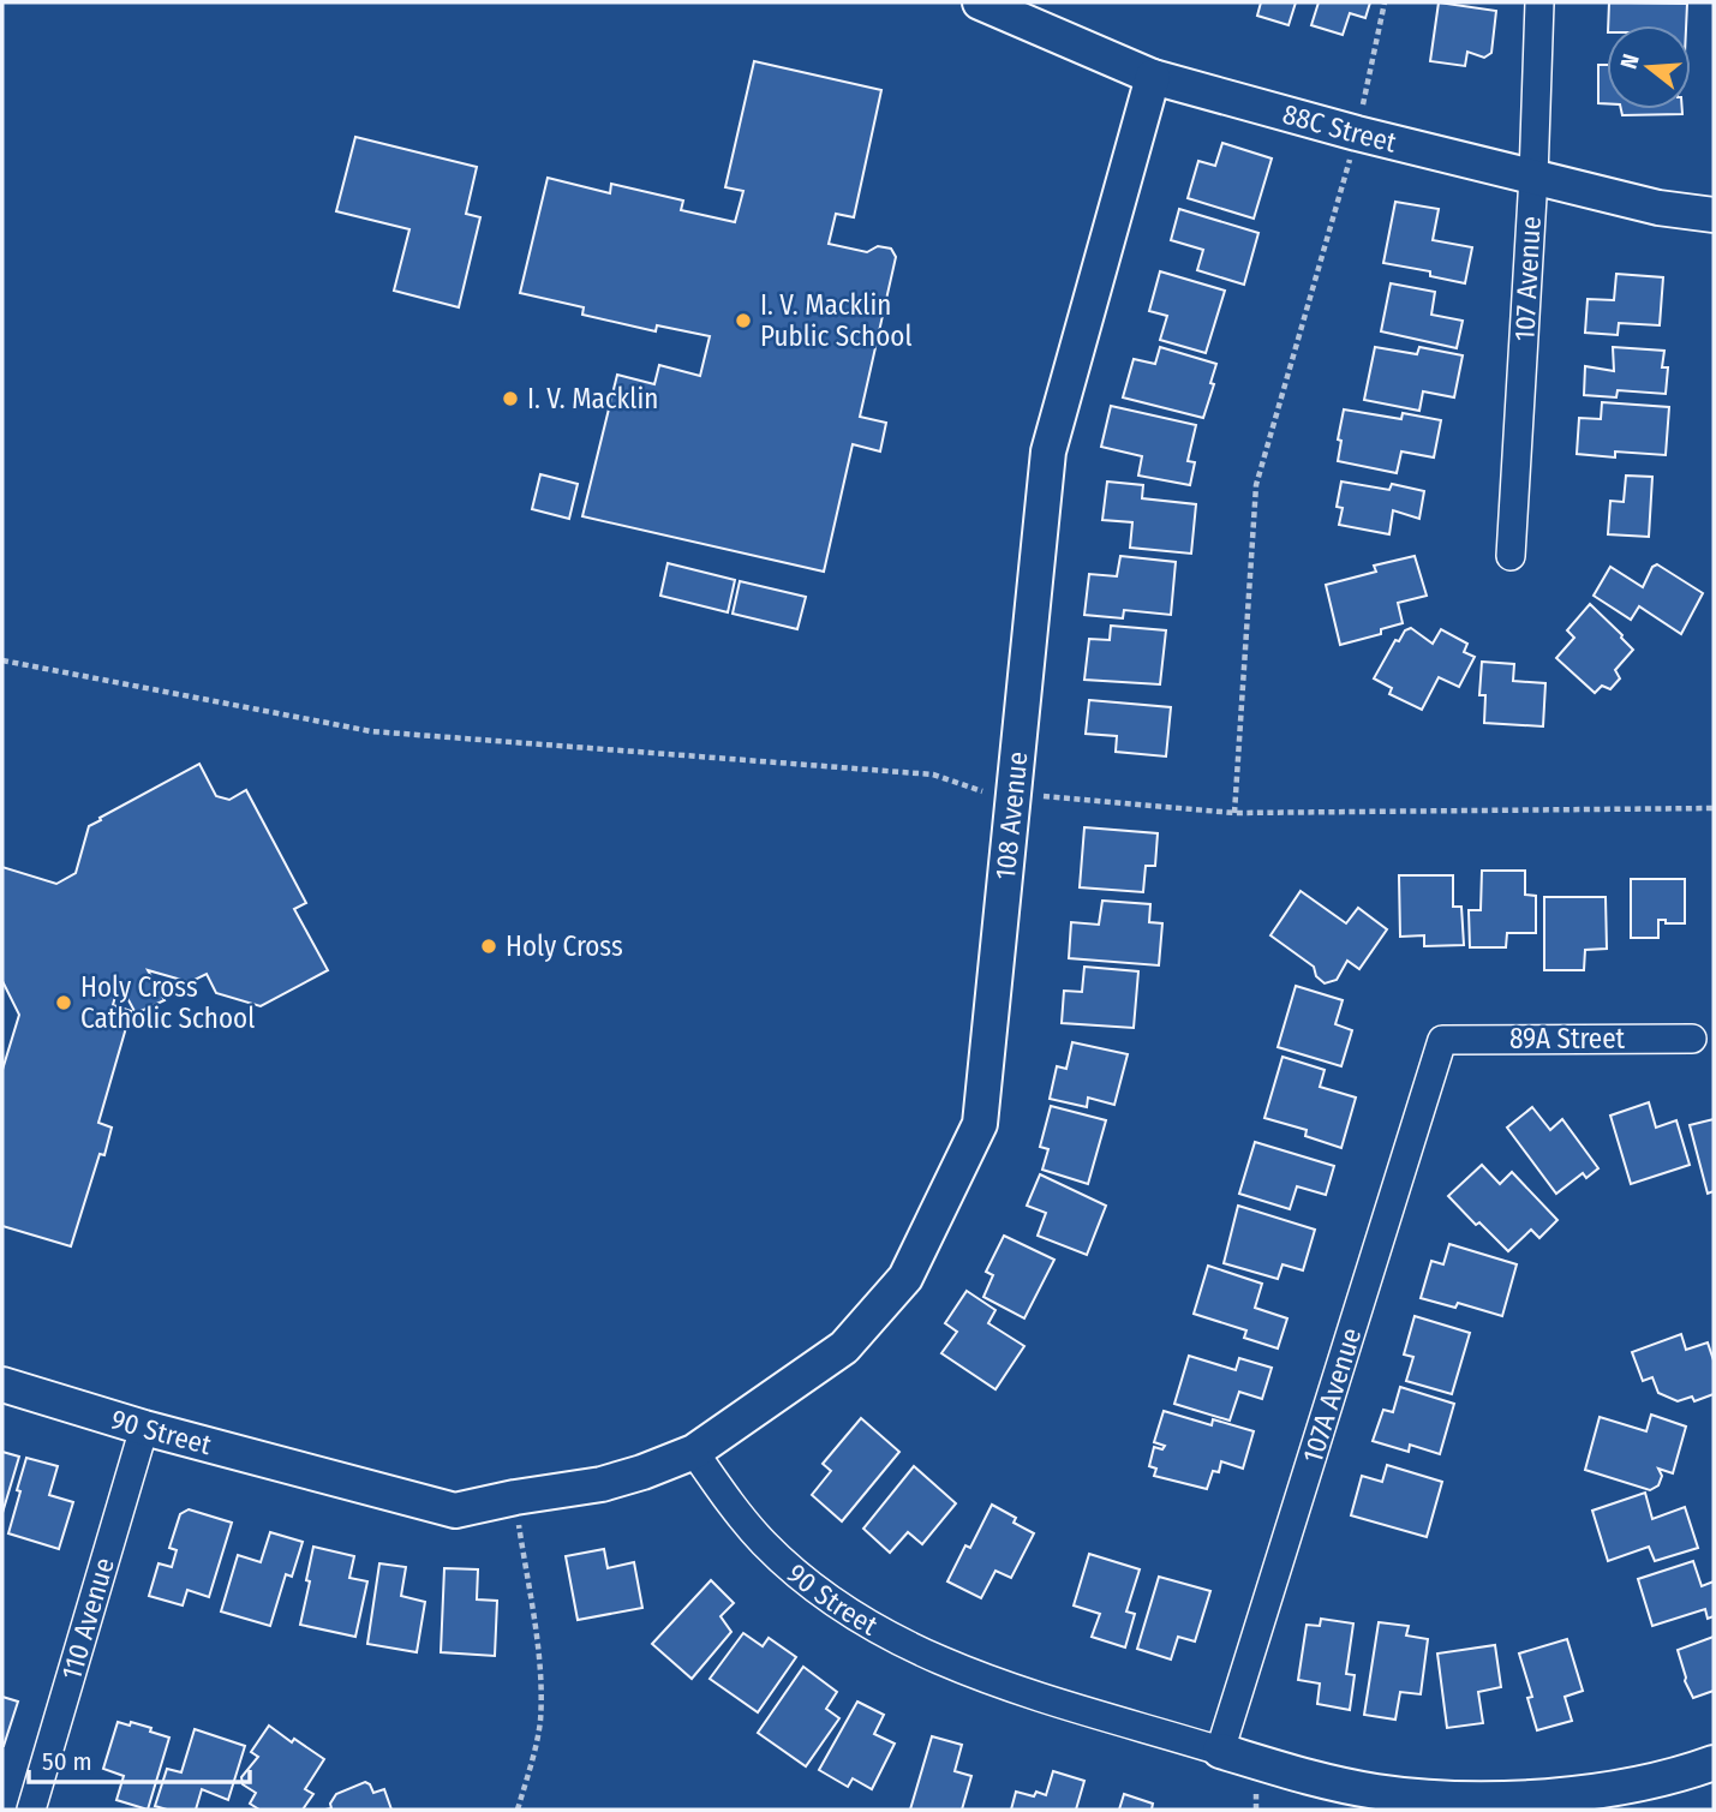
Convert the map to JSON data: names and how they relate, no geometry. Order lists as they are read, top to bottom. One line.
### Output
{"streets":{"street":["88C Street","107 Avenue","108 Avenue","89A Street","107A Avenue","90 Street","110 Avenue"]},"crossings":[["88C Street","107 Avenue"],["88C Street","108 Avenue"],["108 Avenue","90 Street"],["89A Street","107A Avenue"],["107A Avenue","90 Street"],["90 Street","110 Avenue"]],"places":["I. V. Macklin Public School","I. V. Macklin","Holy Cross","Holy Cross Catholic School"],"scale_bar":"50 m","north":"left"}
